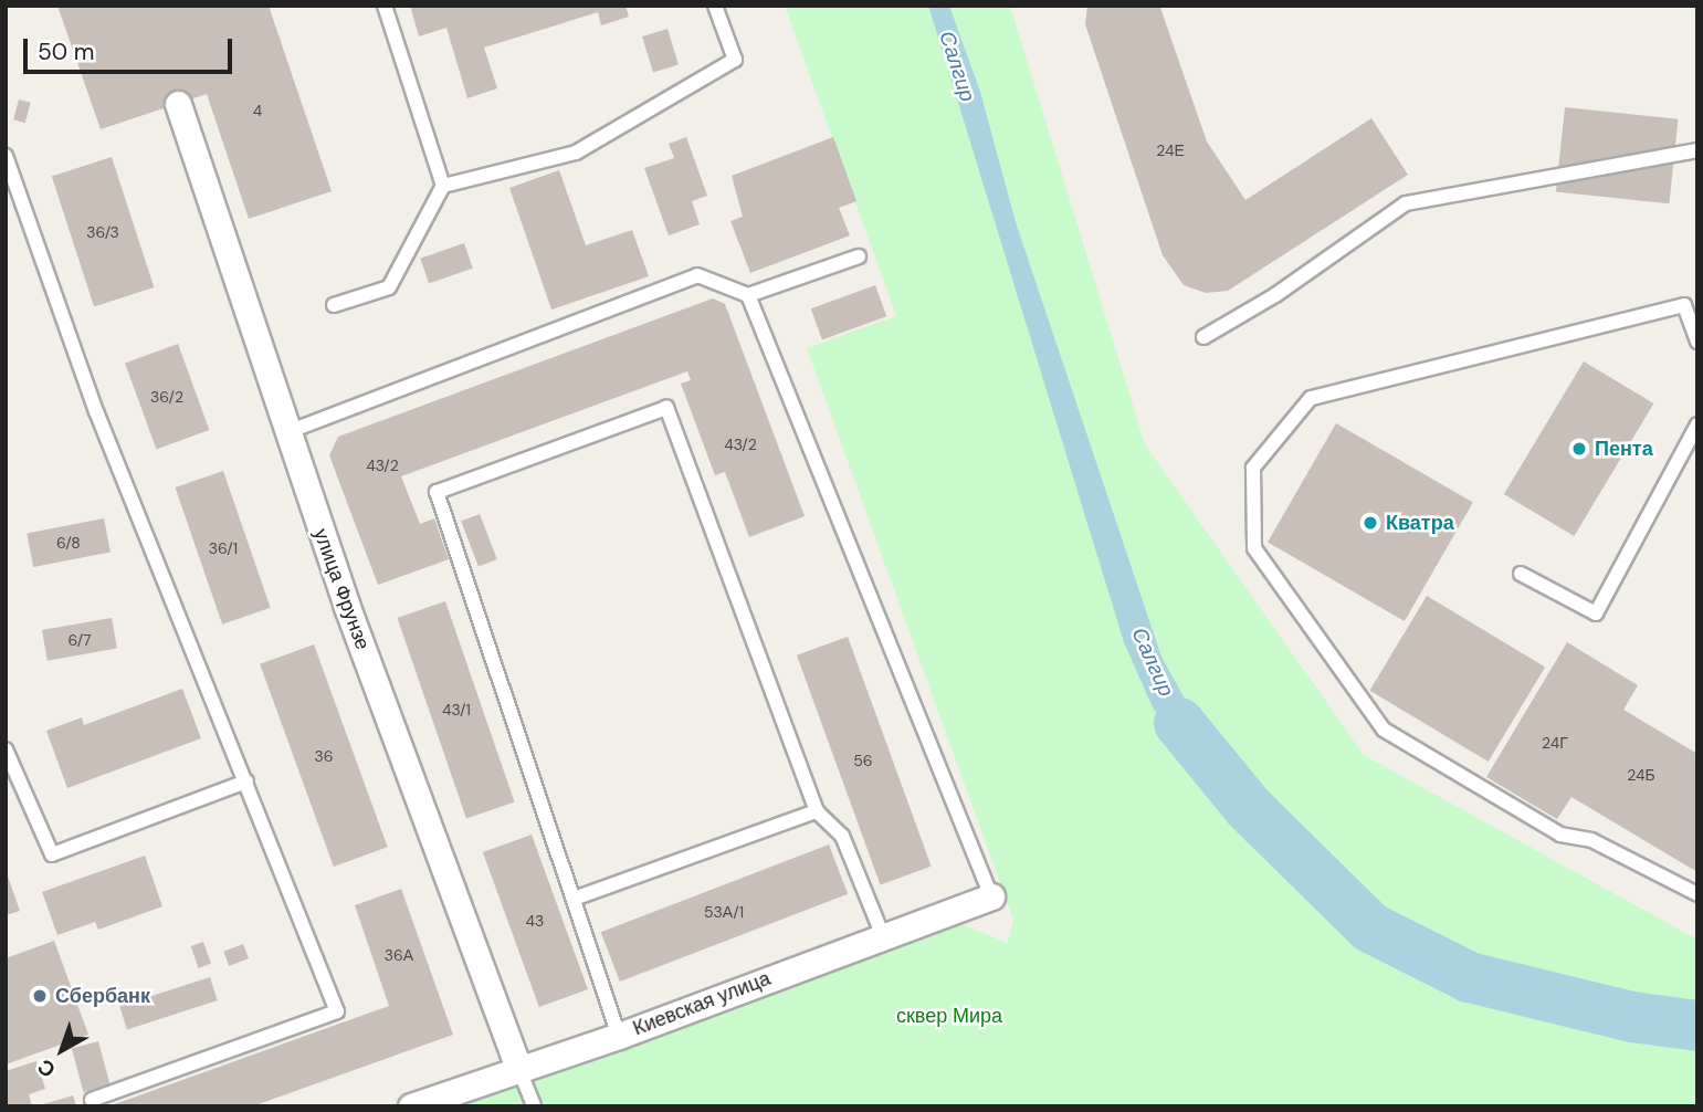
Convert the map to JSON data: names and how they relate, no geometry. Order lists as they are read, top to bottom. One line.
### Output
{"streets":{"street":["улица Фрунзе","Киевская улица"]},"crossings":[["улица Фрунзе","Киевская улица"]],"water":["Салгир"],"parks":["сквер Мира"],"places":["Пента","Кватра","Сбербанк"],"house_numbers":["4","24Е","36/3","36/2","43/2","43/2","6/8","36/1","6/7","43/1","24Г","36","56","24Б","53А/1","43","36А"],"scale_bar":"50 m","north":"bottom left"}
